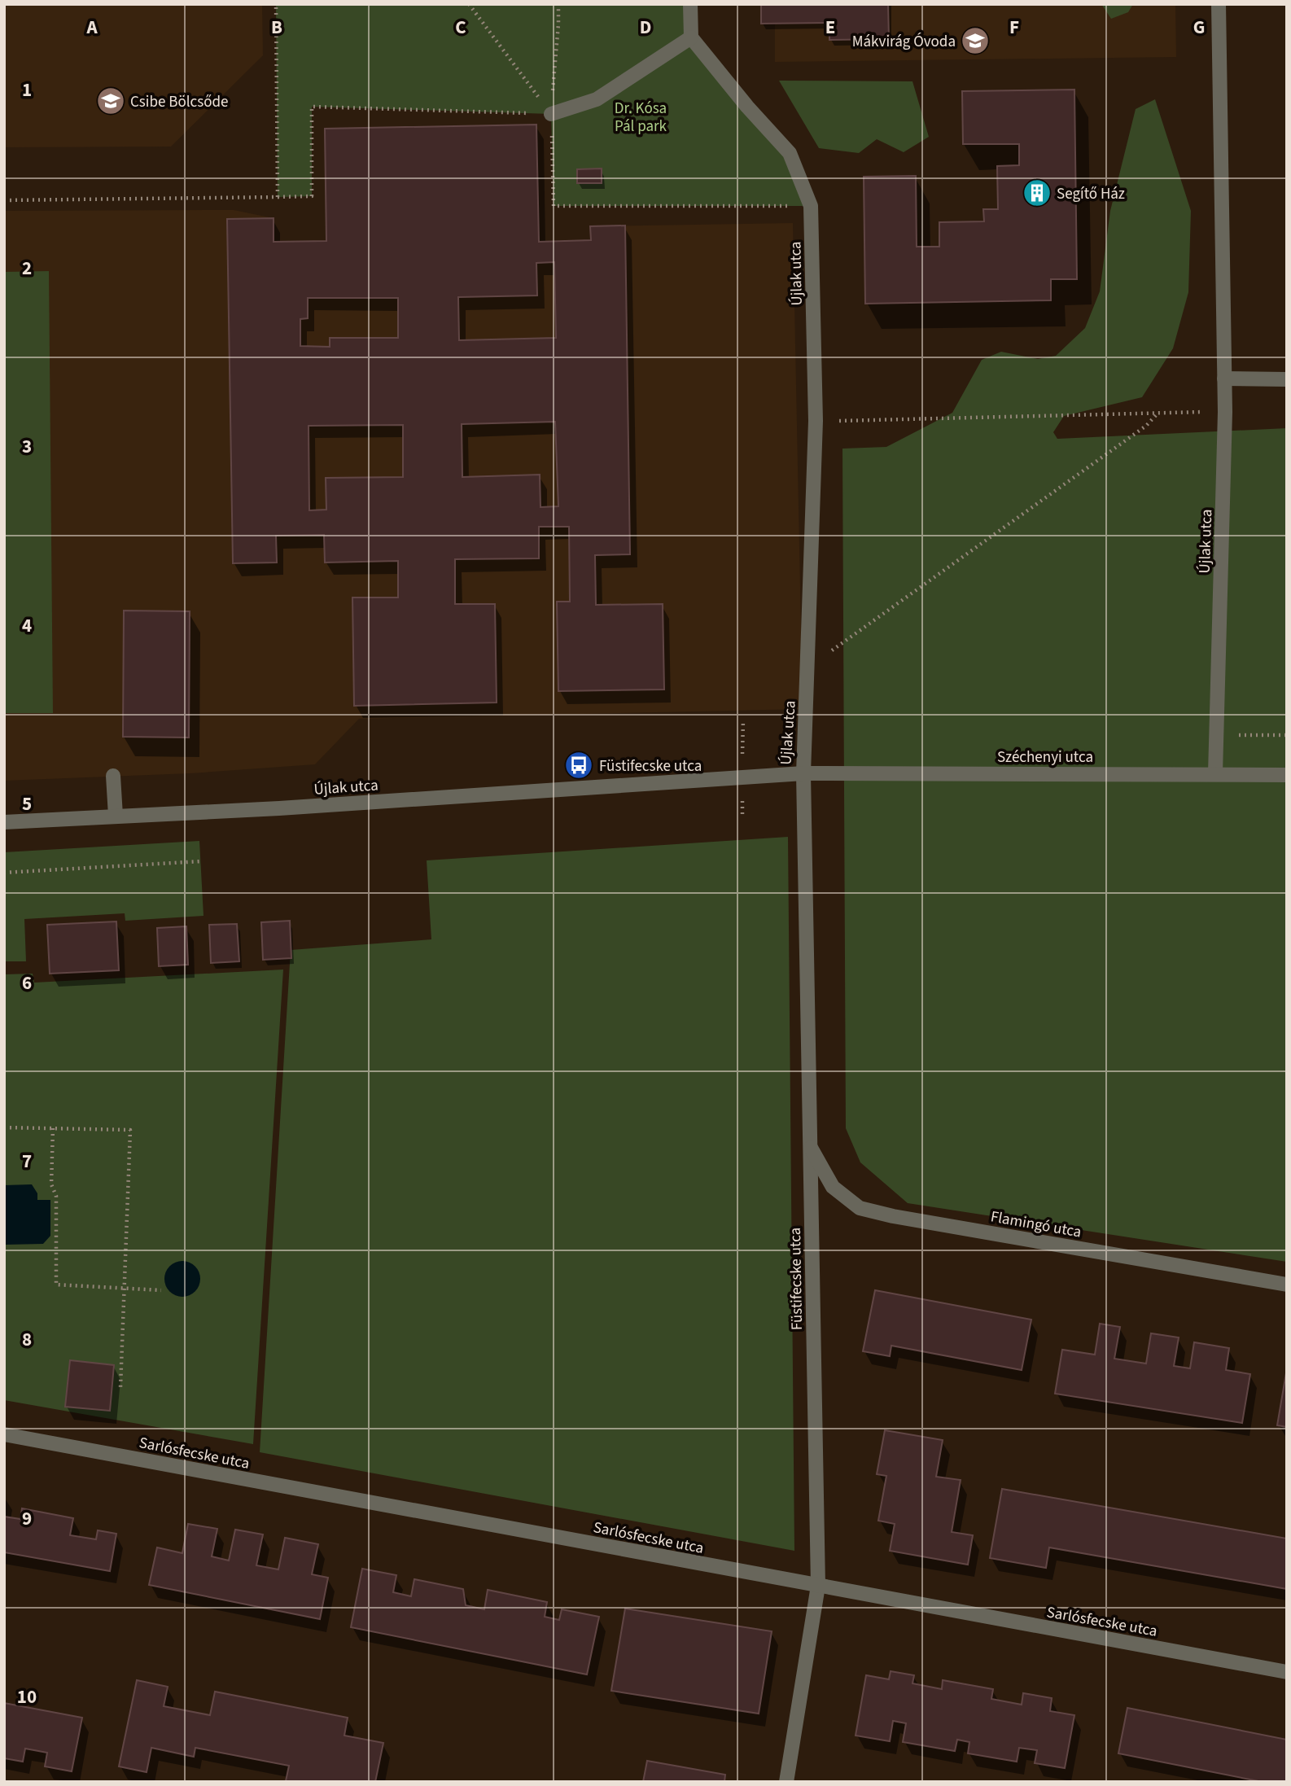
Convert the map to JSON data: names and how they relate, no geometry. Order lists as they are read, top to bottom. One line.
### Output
{"streets":{"street":["Újlak utca","Széchenyi utca","Flamingó utca","Füstifecske utca","Sarlósfecske utca"]},"crossings":[["Újlak utca","Széchenyi utca"],["Újlak utca","Füstifecske utca"],["Széchenyi utca","Füstifecske utca"],["Flamingó utca","Füstifecske utca"],["Füstifecske utca","Sarlósfecske utca"]],"parks":["Dr. Kósa Pál park"],"places":{"school or university":["Mákvirág Óvoda","Csibe Bölcsőde"],"building":["Segítő Ház"],"bus stop":["Füstifecske utca"]},"grid":{"columns":["A","B","C","D","E","F","G"],"rows":["1","2","3","4","5","6","7","8","9","10"]}}
